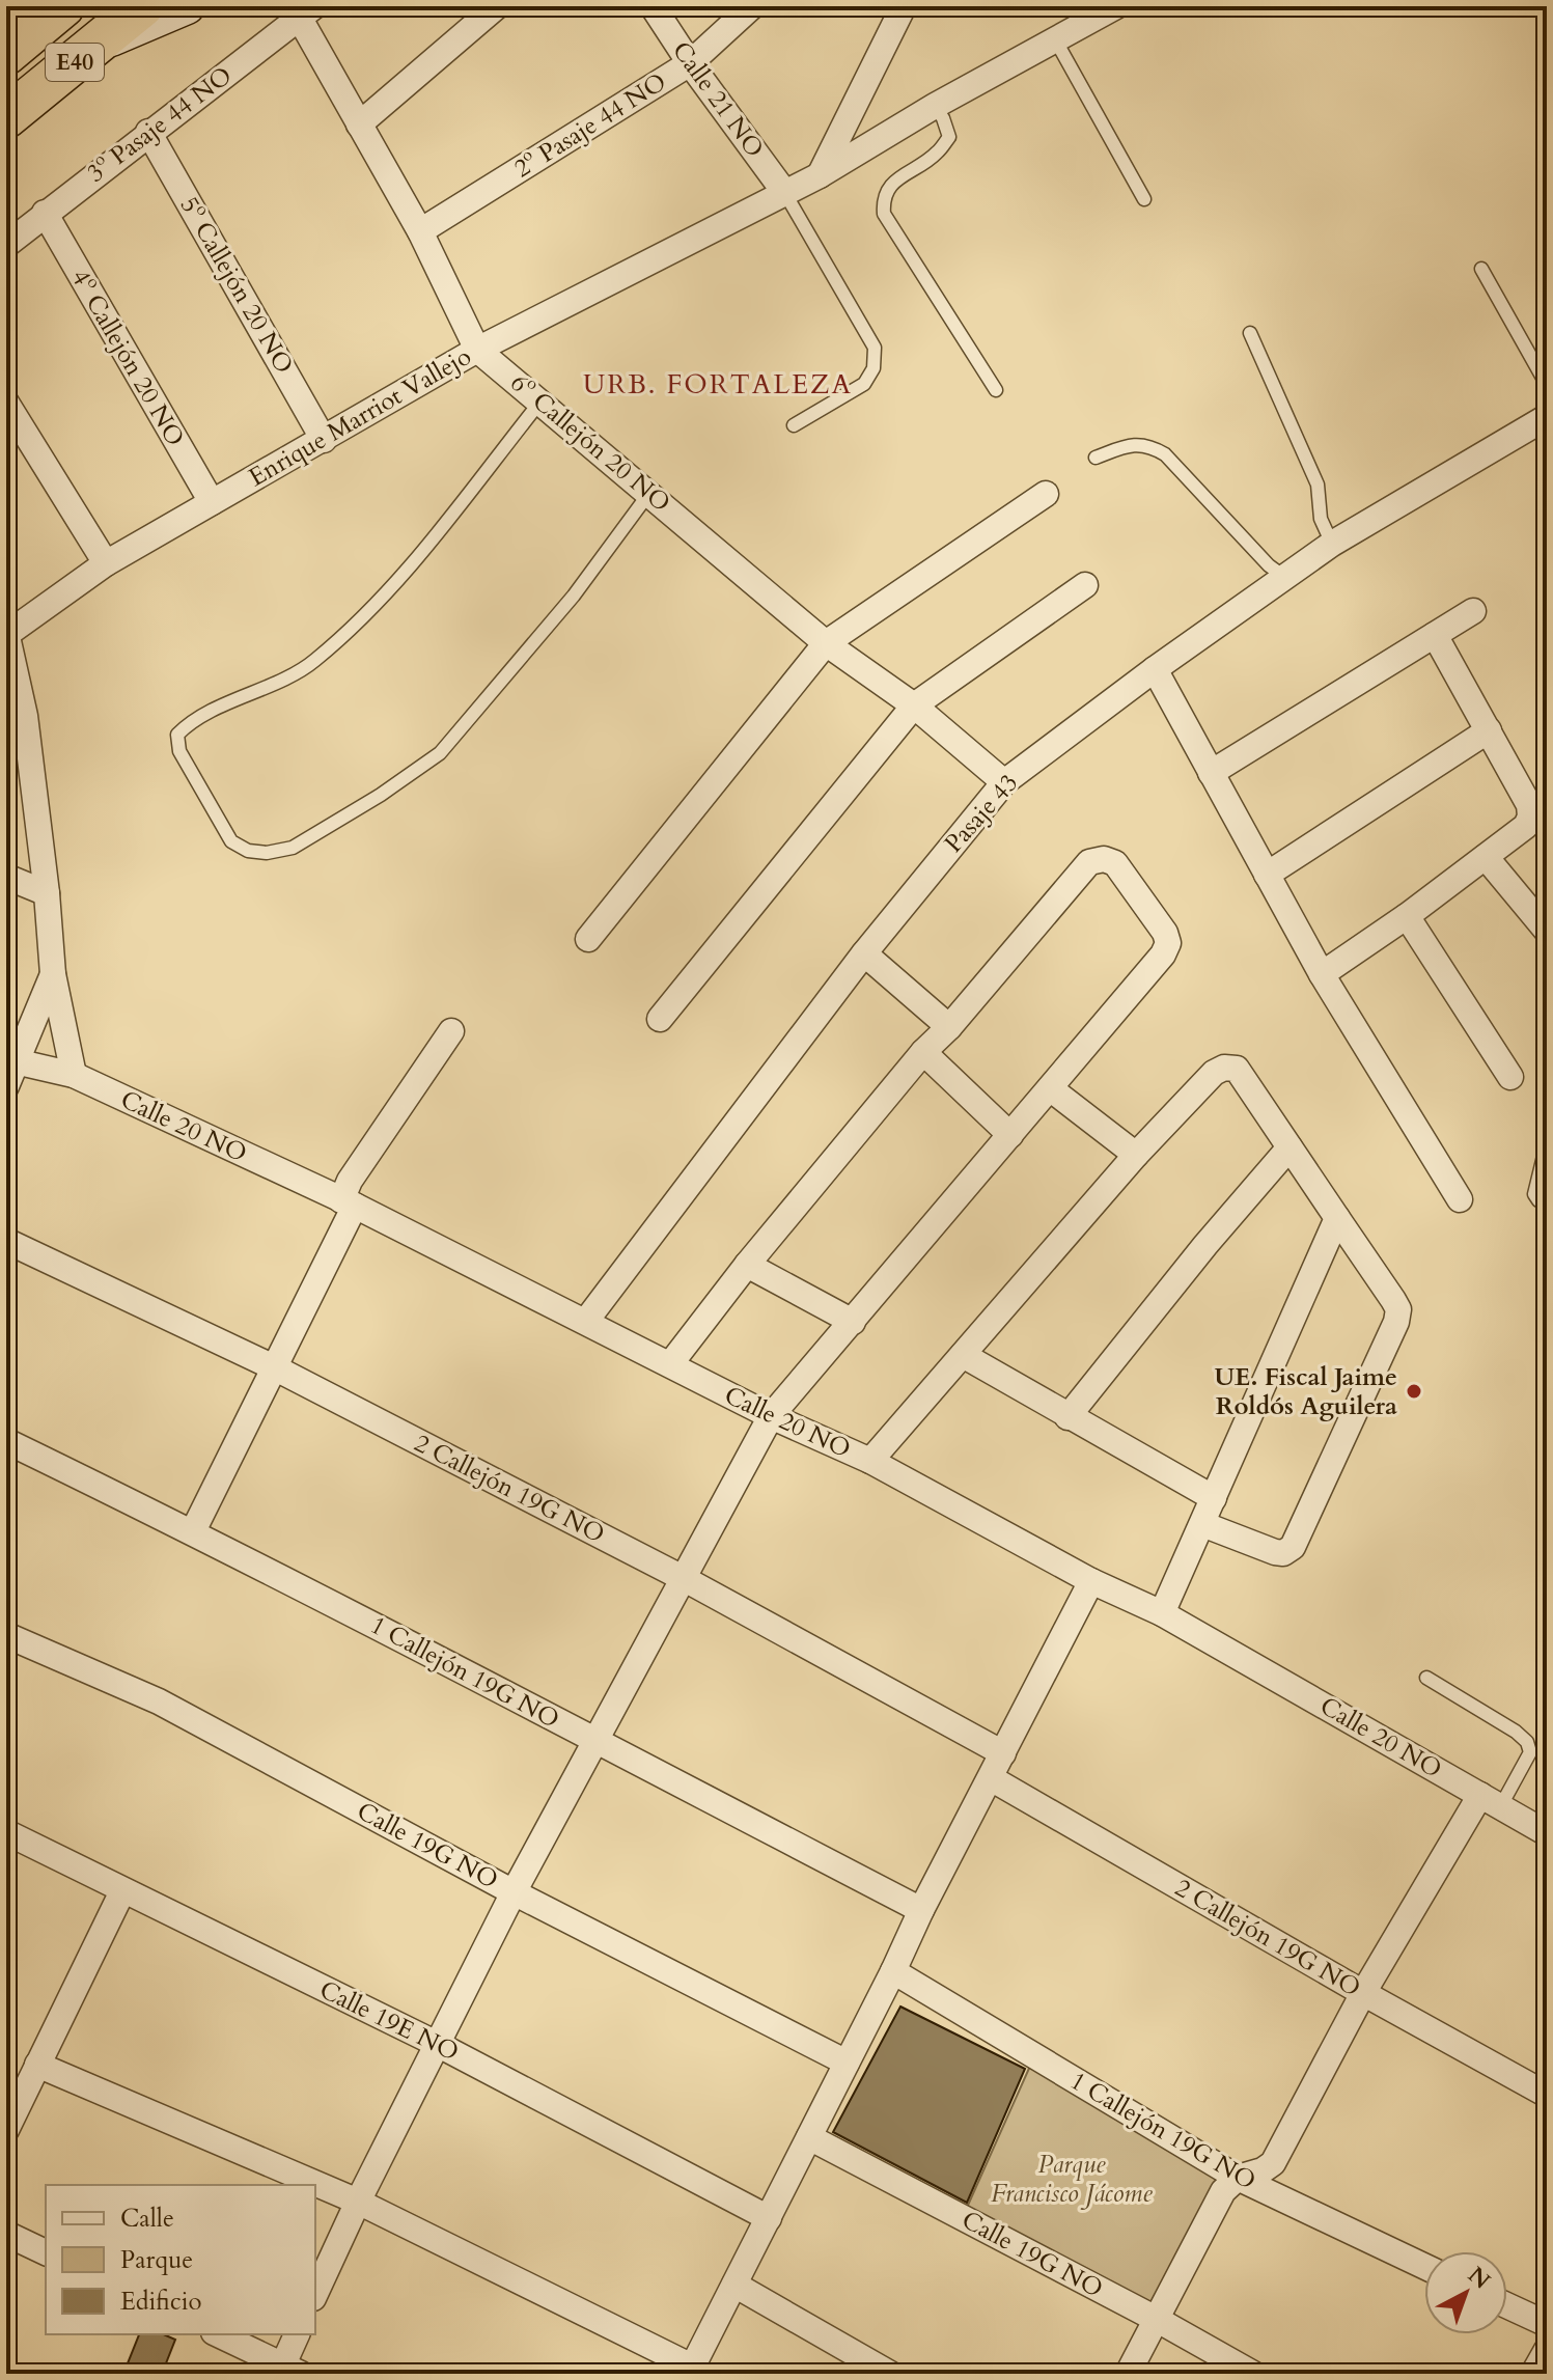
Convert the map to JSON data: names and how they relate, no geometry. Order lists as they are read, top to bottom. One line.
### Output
{"streets":{"highway":["E40"],"street":["Calle 21 NO","3º Pasaje 44 NO","2º Pasaje 44 NO","5º Callejón 20 NO","4º Callejón 20 NO","Enrique Marriot Vallejo","6º Callejón 20 NO","Pasaje 43","Calle 20 NO","2 Callejón 19G NO","1 Callejón 19G NO","Calle 19G NO","Calle 19E NO"]},"crossings":[["Calle 21 NO","2º Pasaje 44 NO"],["Calle 21 NO","Enrique Marriot Vallejo"],["3º Pasaje 44 NO","5º Callejón 20 NO"],["3º Pasaje 44 NO","4º Callejón 20 NO"],["3º Pasaje 44 NO","6º Callejón 20 NO"],["2º Pasaje 44 NO","6º Callejón 20 NO"],["5º Callejón 20 NO","Enrique Marriot Vallejo"],["4º Callejón 20 NO","Enrique Marriot Vallejo"],["Enrique Marriot Vallejo","6º Callejón 20 NO"],["Enrique Marriot Vallejo","Calle 20 NO"],["6º Callejón 20 NO","Pasaje 43"],["Pasaje 43","Calle 20 NO"]],"districts":["URB. FORTALEZA"],"parks":["Parque Francisco Jácome"],"places":["UE. Fiscal Jaime Roldós Aguilera"],"legend":["Calle","Parque","Edificio"],"north":"top right"}
